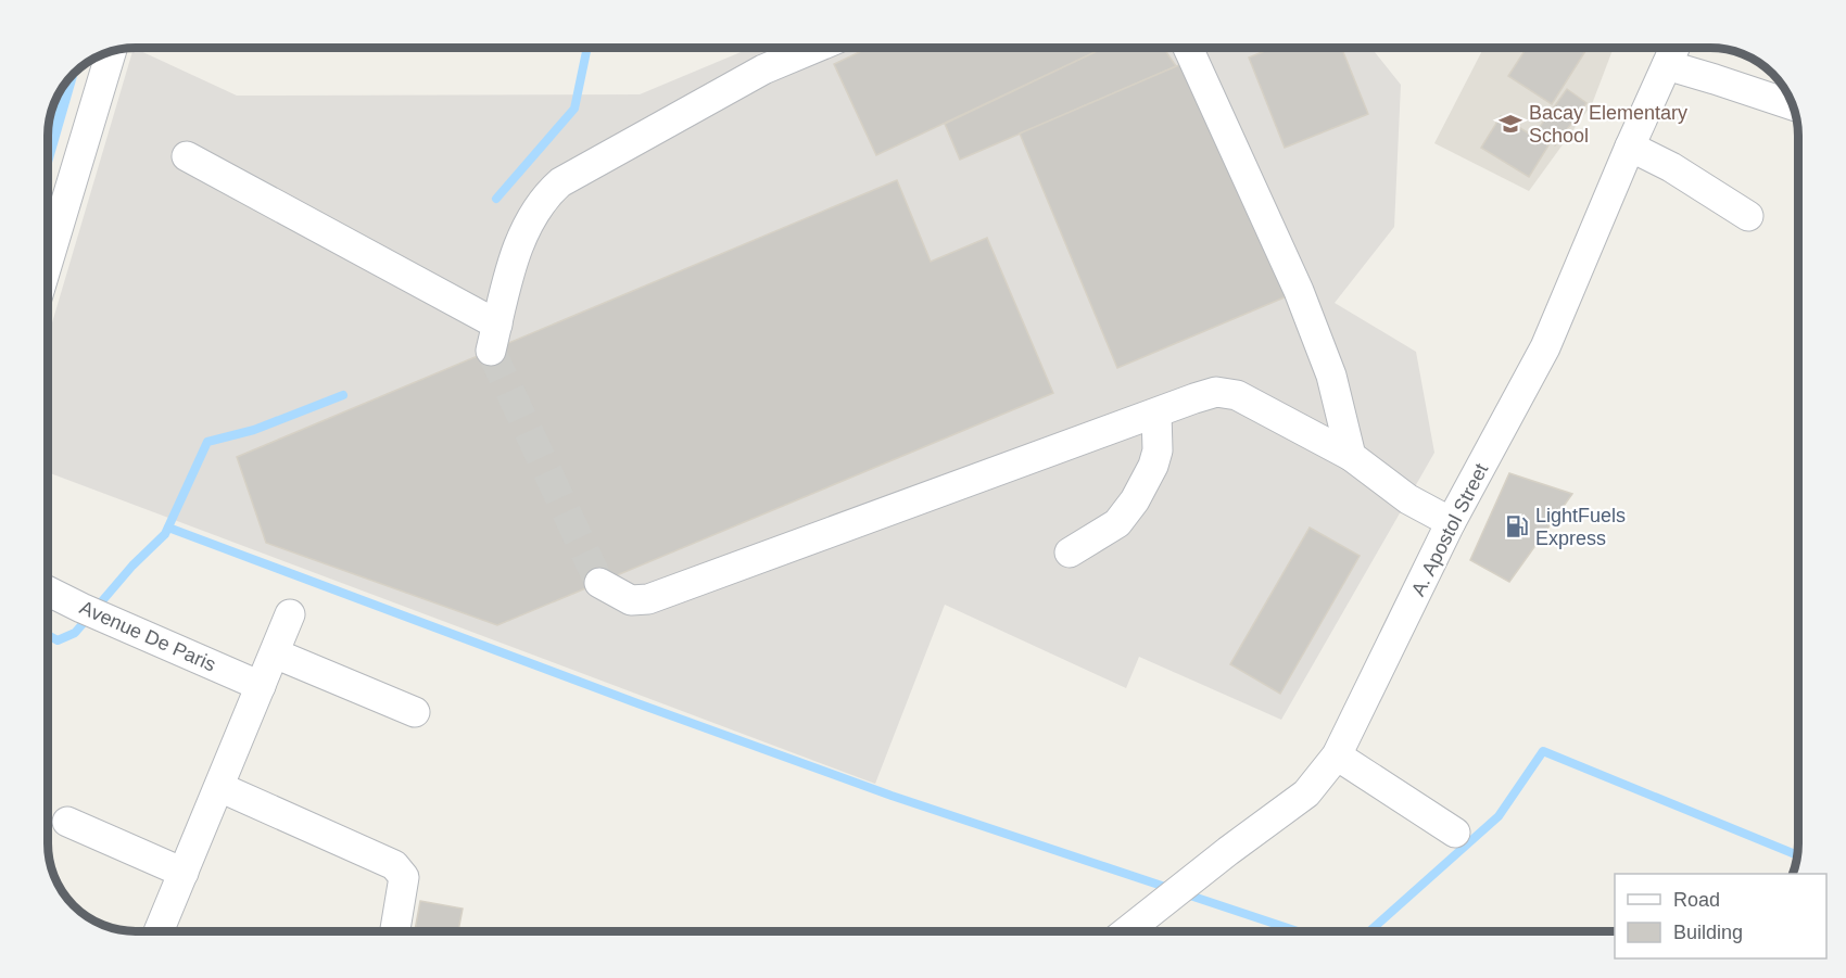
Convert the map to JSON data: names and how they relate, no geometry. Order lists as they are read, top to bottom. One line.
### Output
{"streets":{"street":["A. Apostol Street","Avenue De Paris"]},"places":{"school or university":["Bacay Elementary School"],"fuel station":["LightFuels Express"]},"legend":["Road","Building"]}
